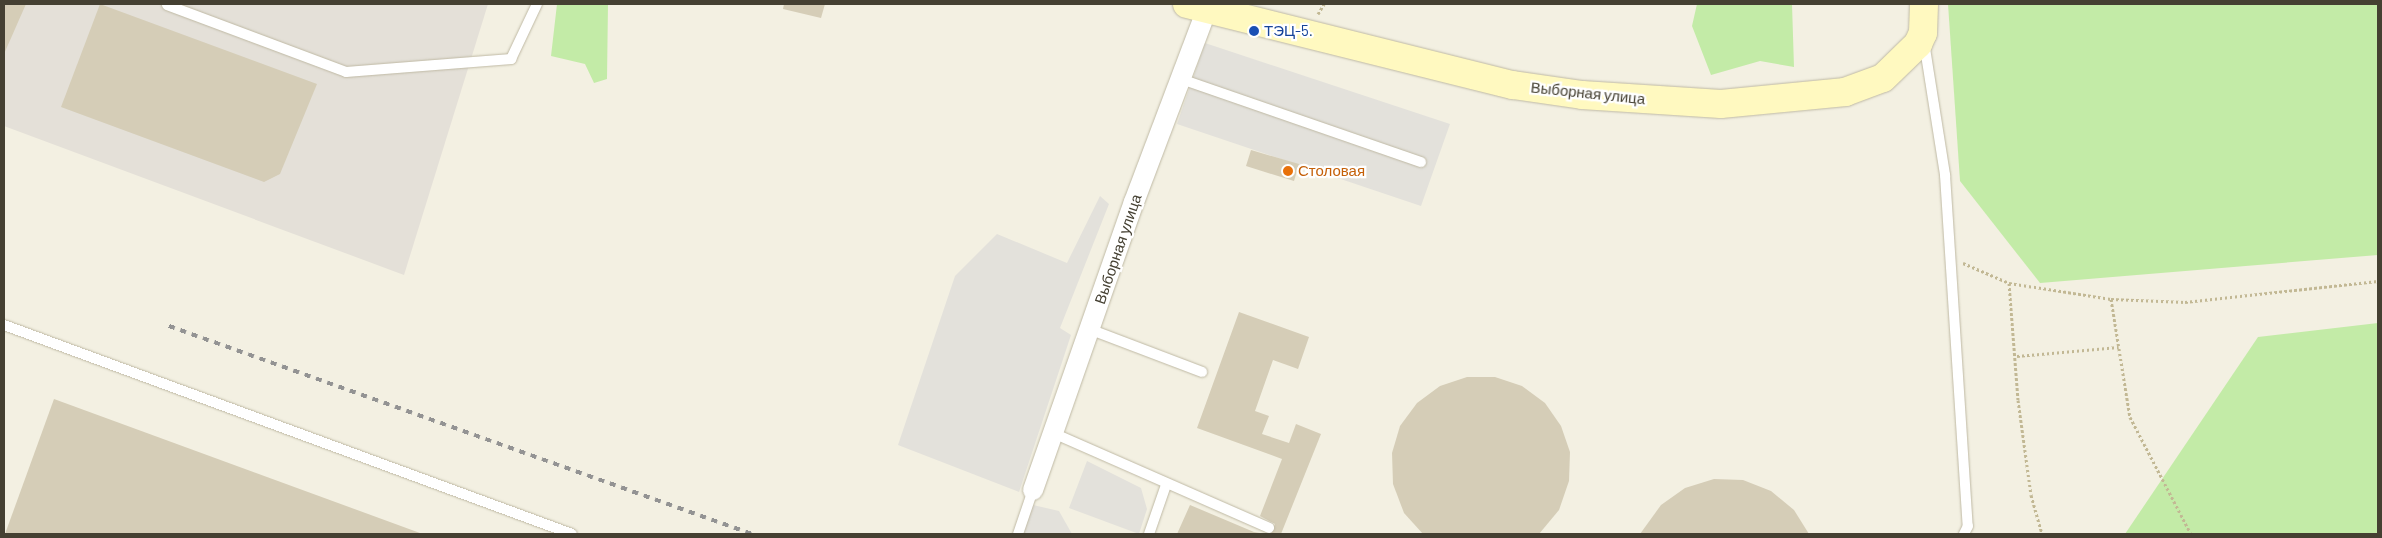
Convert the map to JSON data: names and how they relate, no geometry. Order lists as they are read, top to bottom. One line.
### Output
{"streets":{"main road":["Выборная улица"]},"places":["ТЭЦ-5.","Столовая"]}
